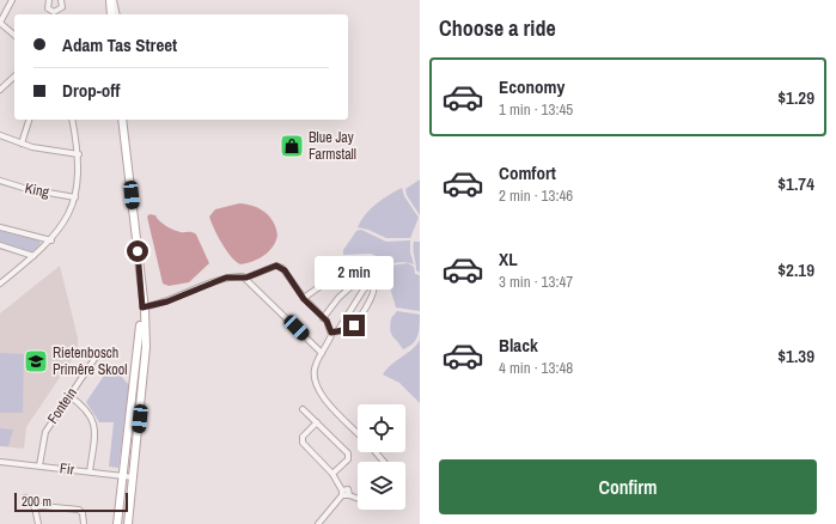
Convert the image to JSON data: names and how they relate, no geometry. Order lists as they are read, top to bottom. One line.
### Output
{"streets":{"street":["King","Fontein","Fir"]},"crossings":[["Fontein","Fir"]],"places":{"shop":["Blue Jay Farmstall"],"school or university":["Rietenbosch Primêre Skool"]},"scale_bar":"200 m","page":{"heading":"Choose a ride","banner":["Adam Tas Street","Drop-off"],"list":[{"name":"Economy","note":"1 min · 13:45","value":"$1.29"},{"name":"Comfort","note":"2 min · 13:46","value":"$1.74"},{"name":"XL","note":"3 min · 13:47","value":"$2.19"},{"name":"Black","note":"4 min · 13:48","value":"$1.39"}],"bubble":"2 min","buttons":"Confirm","scale":"200 m"}}
